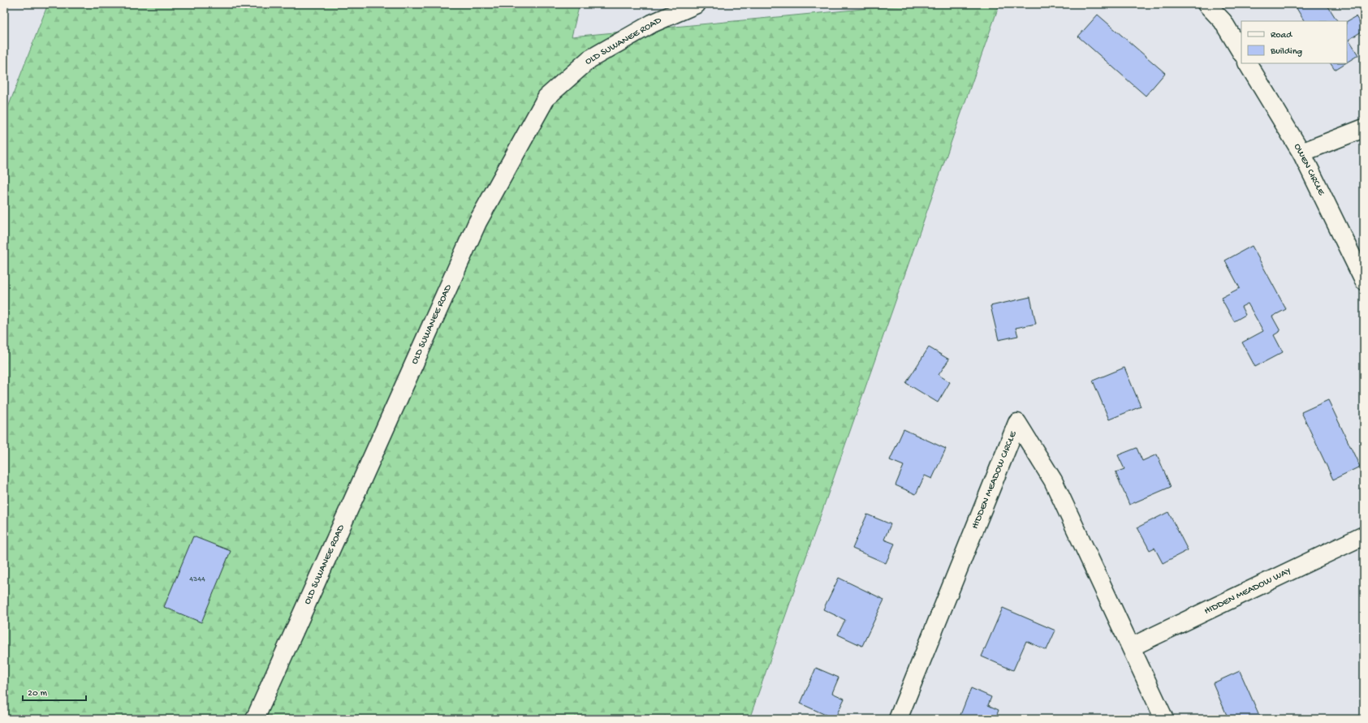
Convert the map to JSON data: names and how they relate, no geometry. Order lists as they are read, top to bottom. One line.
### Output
{"streets":{"street":["OLD SUWANEE ROAD","OWEN CIRCLE","HIDDEN MEADOW CIRCLE","HIDDEN MEADOW WAY"]},"crossings":[["HIDDEN MEADOW CIRCLE","HIDDEN MEADOW WAY"]],"house_numbers":["4344"],"legend":["Road","Building"],"scale_bar":"20 m"}
